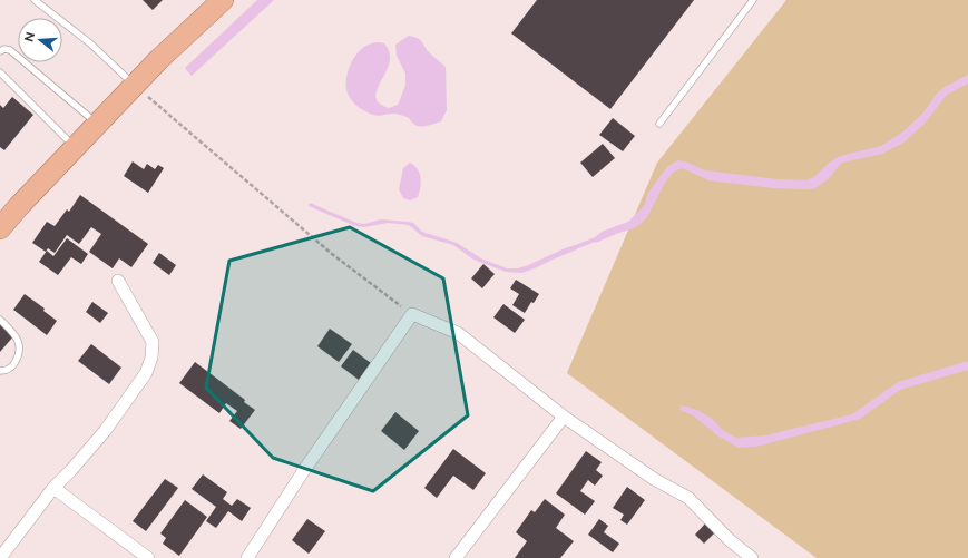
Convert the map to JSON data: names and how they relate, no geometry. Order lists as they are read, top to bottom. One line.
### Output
{"north":"left"}
